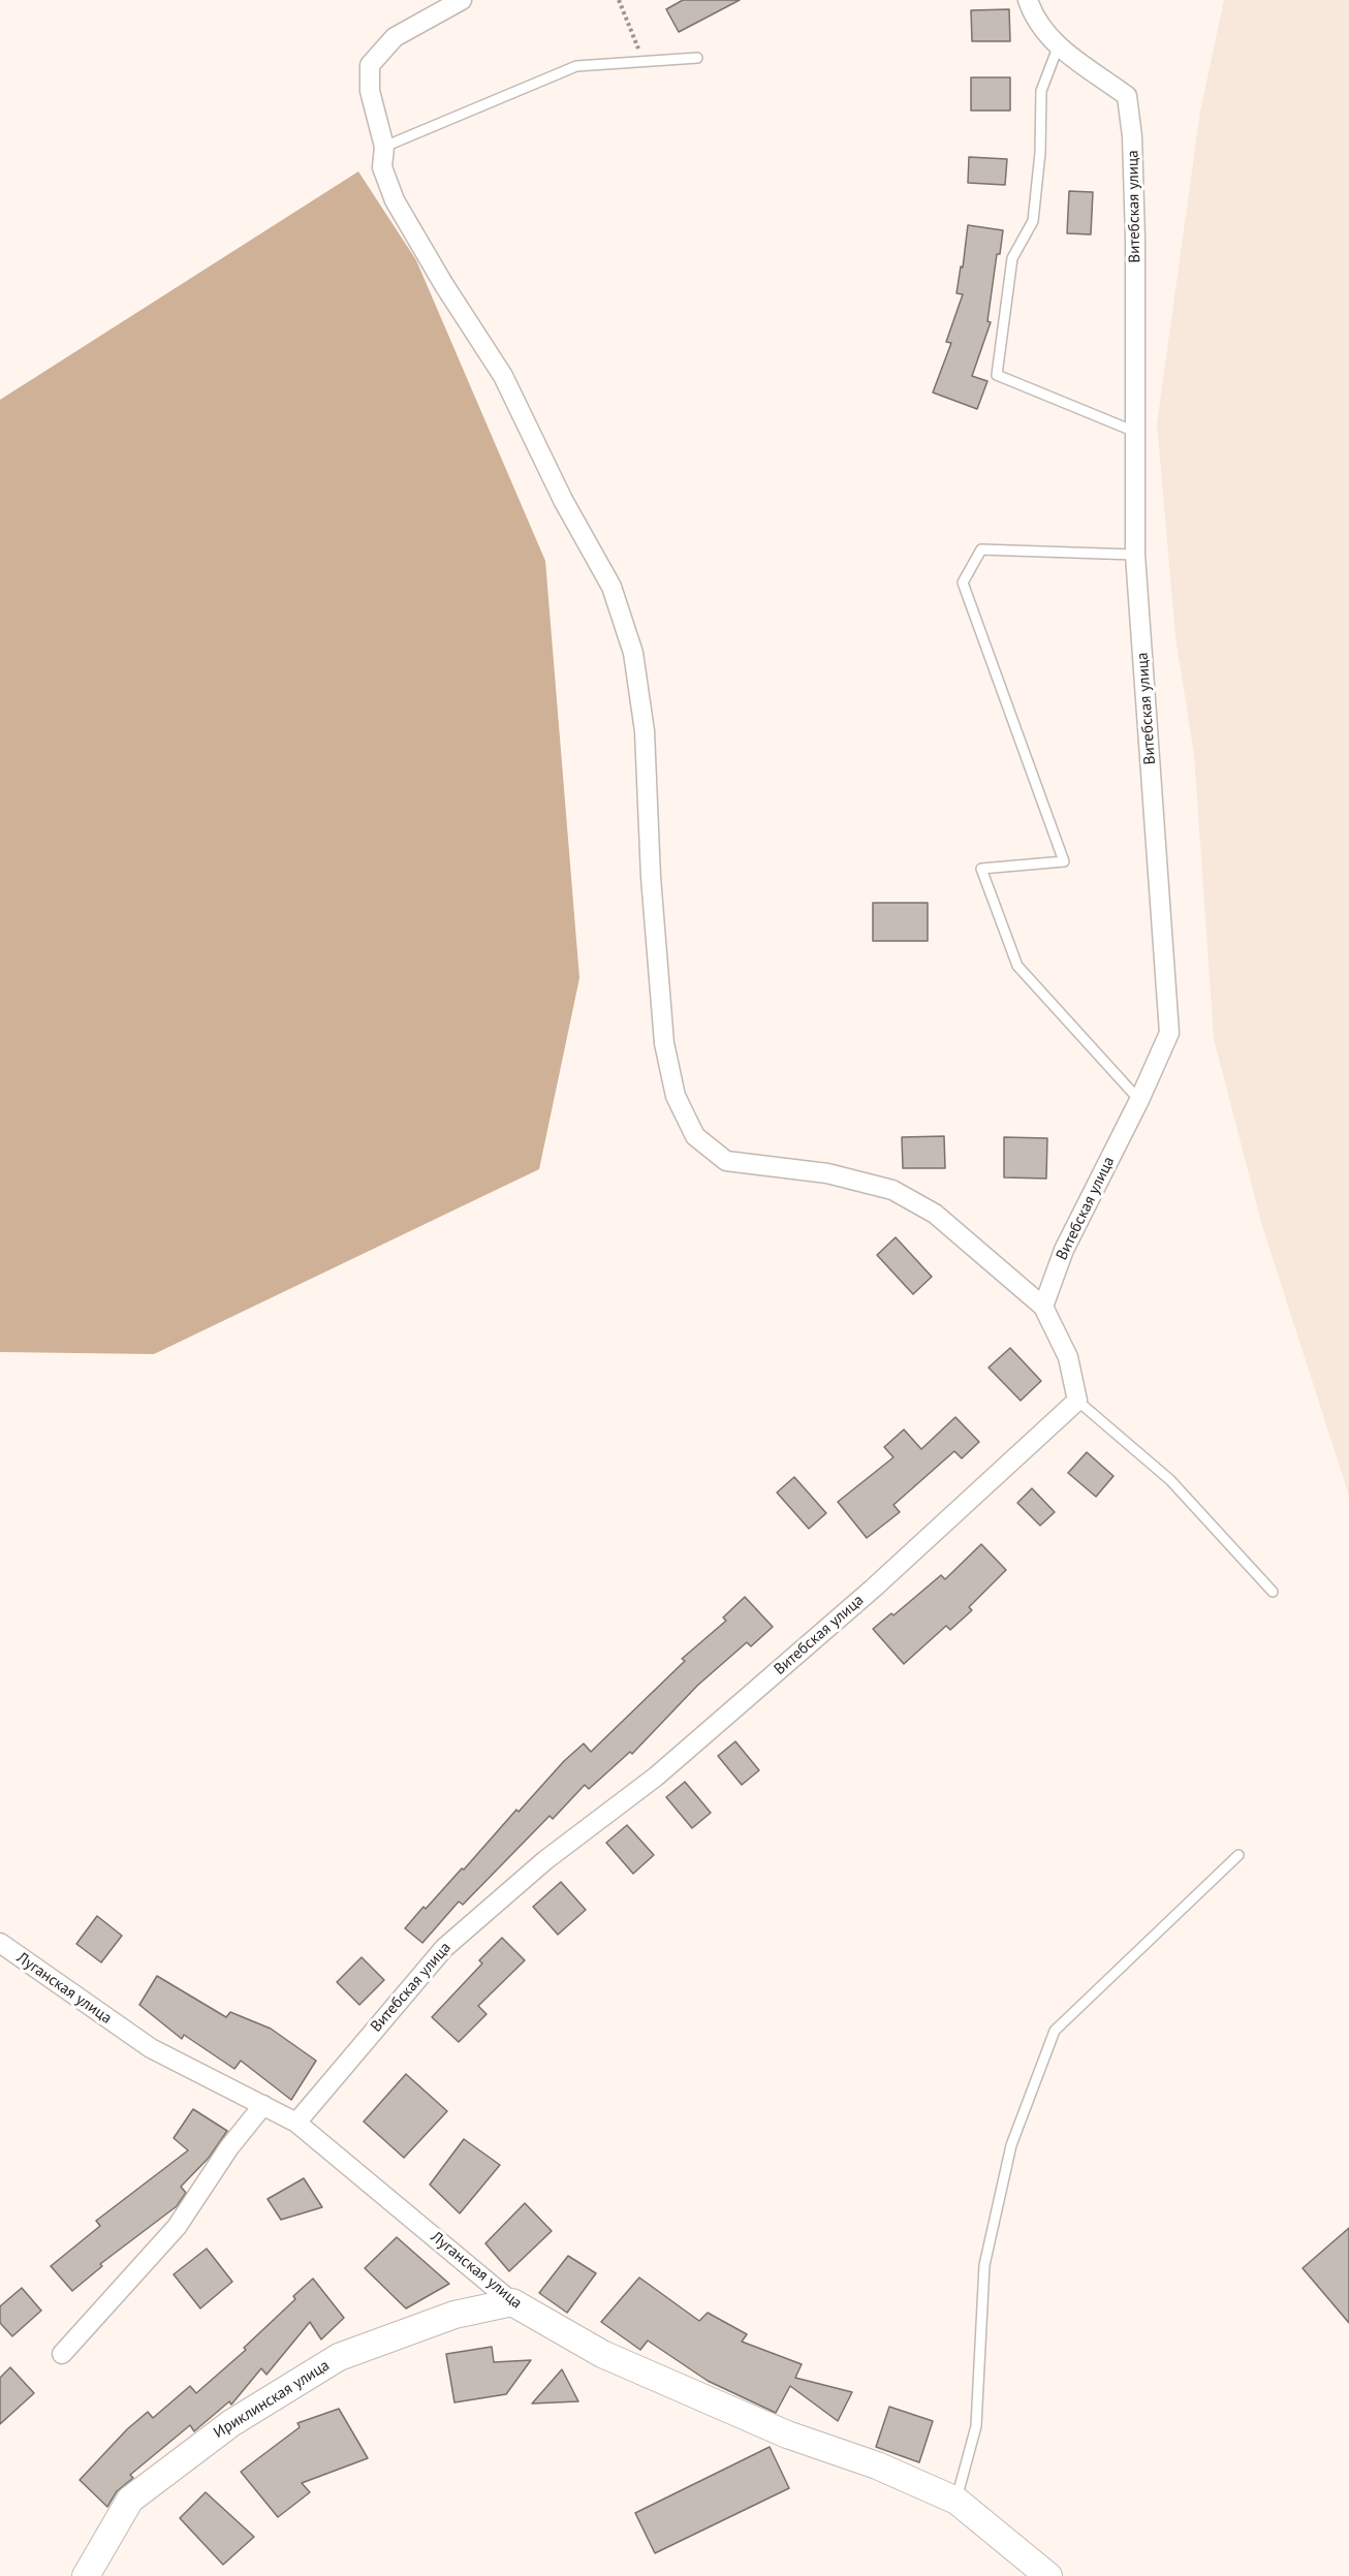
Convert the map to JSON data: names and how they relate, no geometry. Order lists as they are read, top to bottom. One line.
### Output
{"streets":{"street":["Витебская улица","Луганская улица","Ириклинская улица"]},"crossings":[["Витебская улица","Луганская улица"],["Луганская улица","Ириклинская улица"]]}
